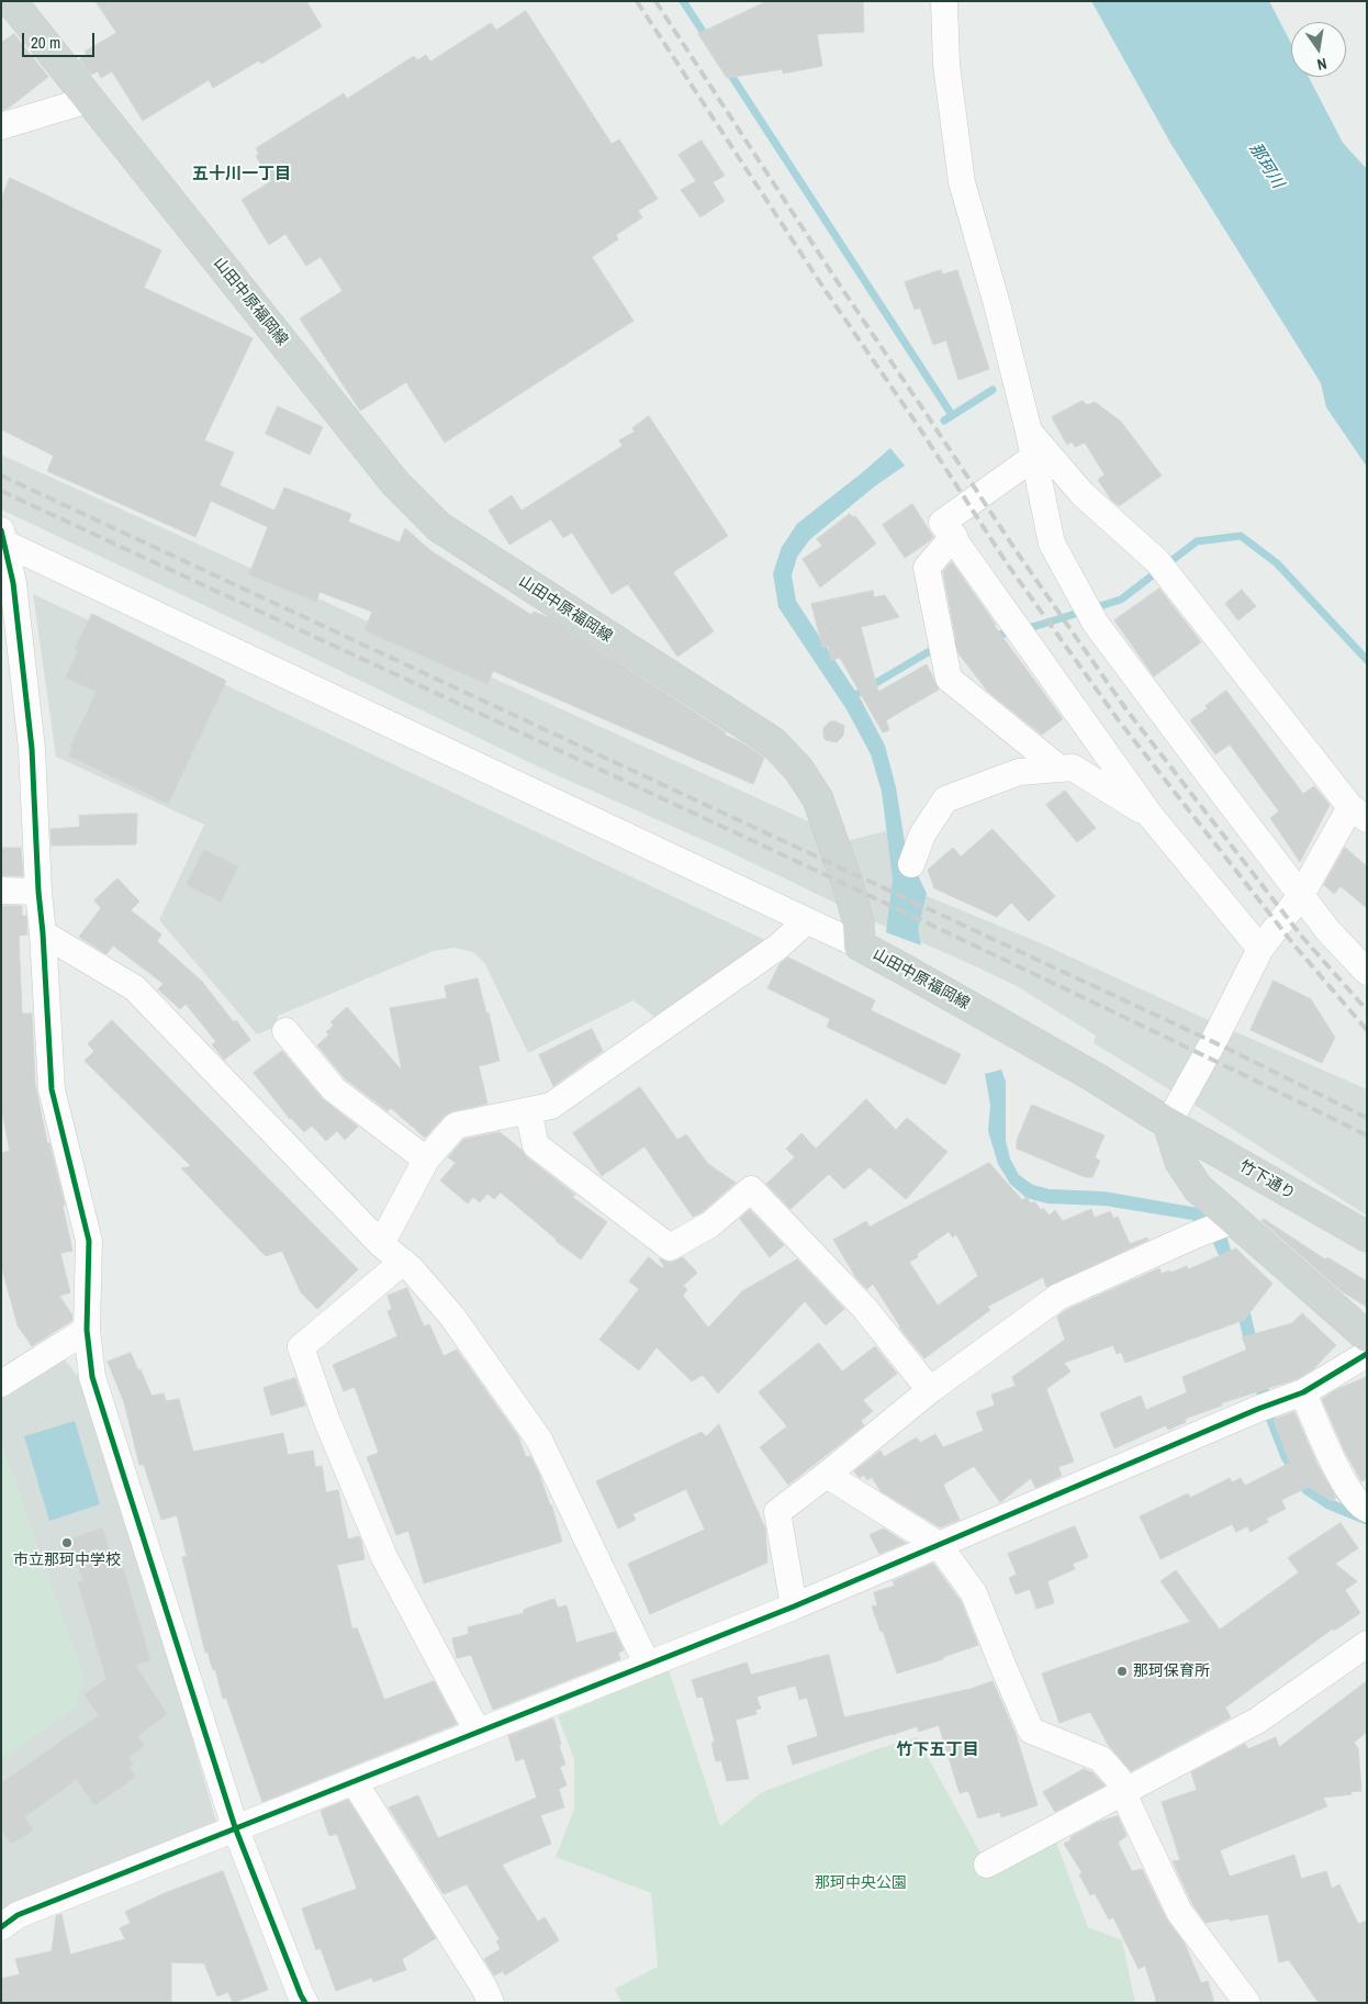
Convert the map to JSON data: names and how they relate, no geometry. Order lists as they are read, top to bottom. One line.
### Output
{"streets":{"main road":["山田中原福岡線","竹下通り"]},"crossings":[["山田中原福岡線","竹下通り"]],"districts":["五十川一丁目","竹下五丁目"],"water":["那珂川"],"parks":["那珂中央公園"],"places":["市立那珂中学校","那珂保育所"],"scale_bar":"20 m","north":"bottom"}
